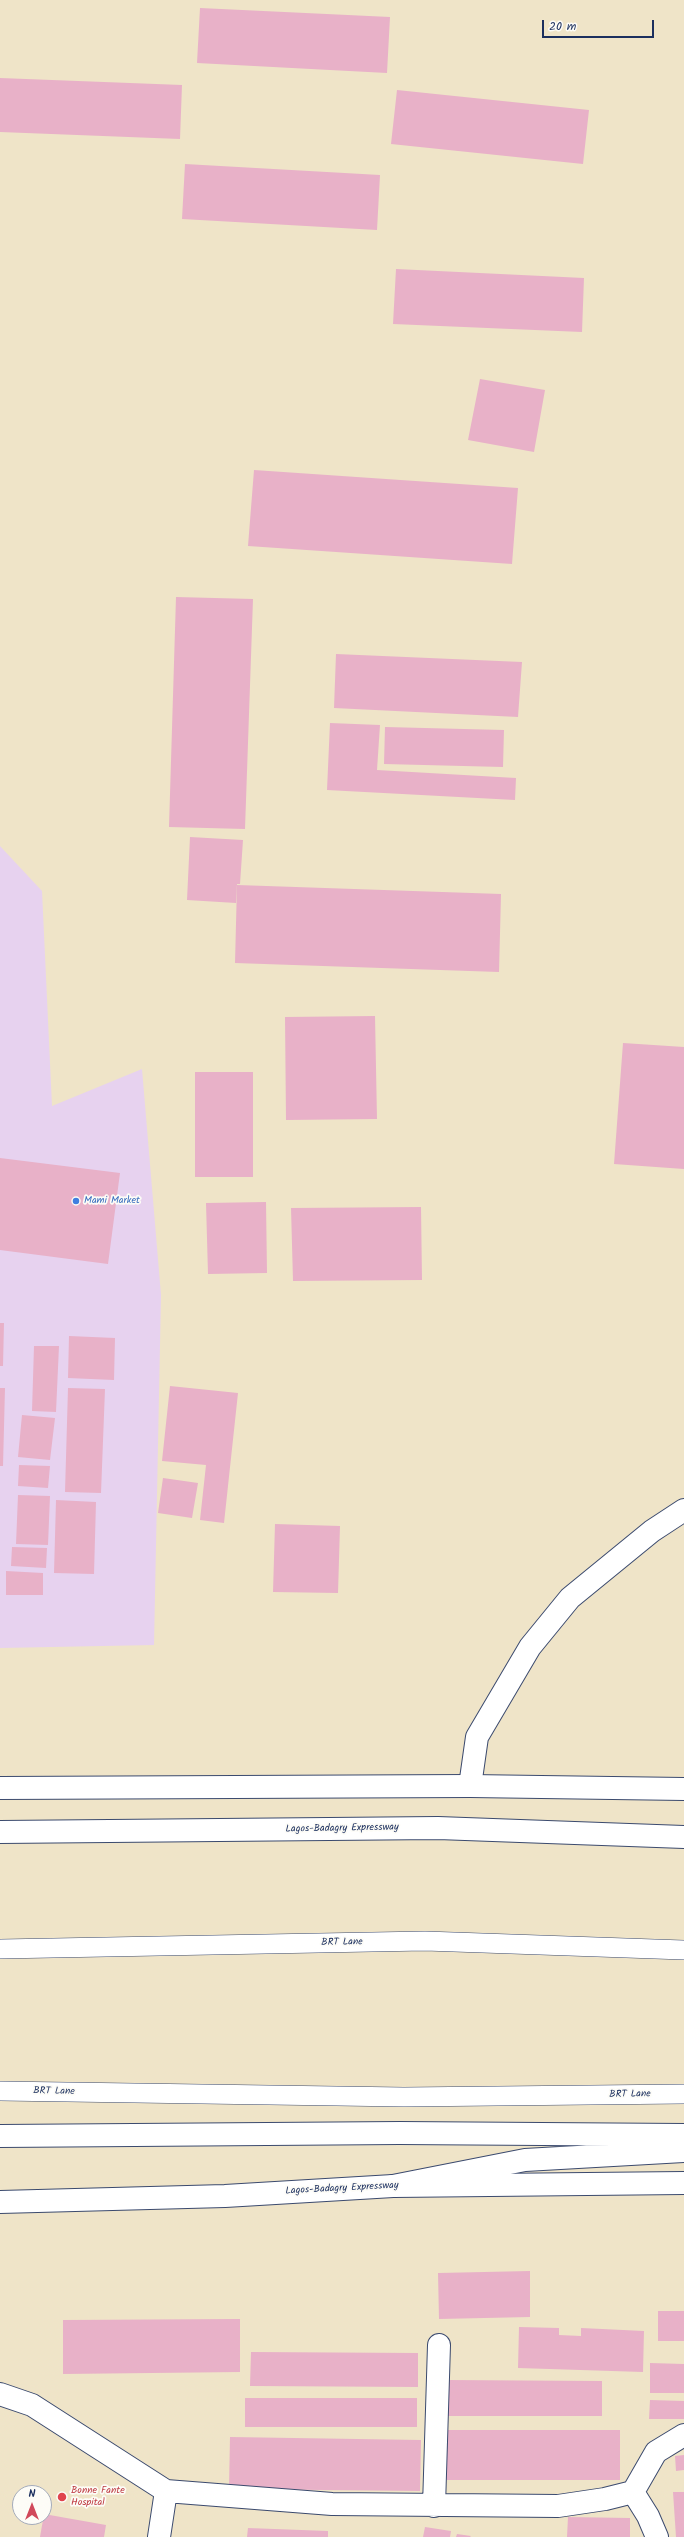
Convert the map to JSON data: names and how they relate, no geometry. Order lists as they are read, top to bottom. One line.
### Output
{"streets":{"main road":["Lagos-Badagry Expressway"],"lane":["BRT Lane"]},"places":["Mami Market","Bonne Fante Hospital"],"scale_bar":"20 m","north":"top"}
